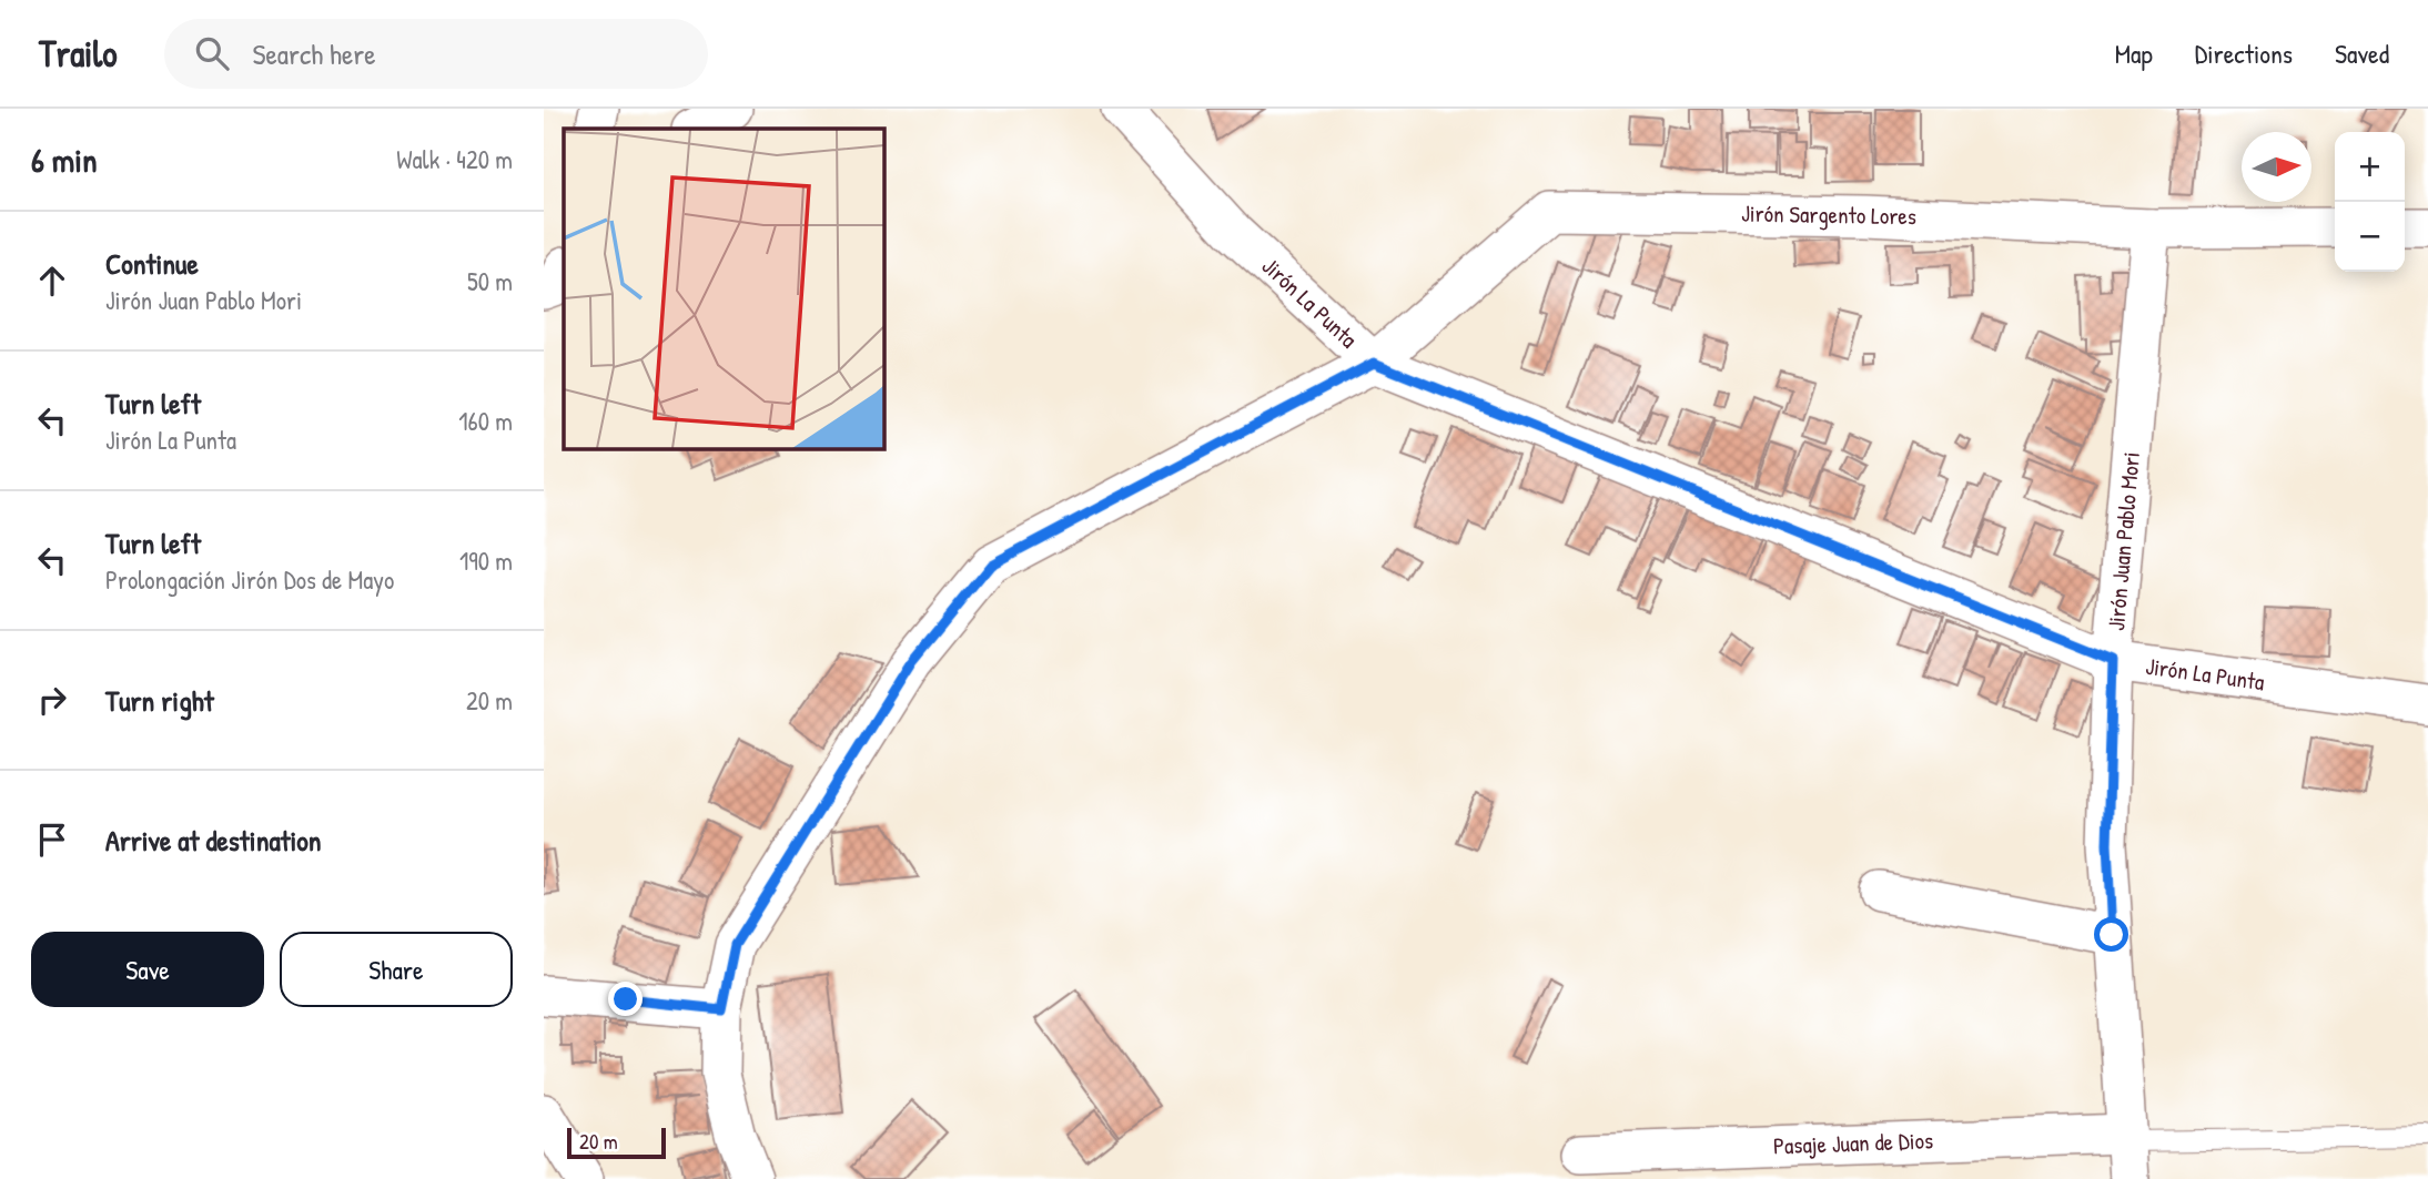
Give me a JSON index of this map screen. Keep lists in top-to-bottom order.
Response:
{
  "streets": {
    "street": [
      "Jirón Sargento Lores",
      "Jirón La Punta",
      "Jirón Juan Pablo Mori",
      "Pasaje Juan de Dios"
    ]
  },
  "crossings": [
    ["Jirón Sargento Lores", "Jirón La Punta"],
    ["Jirón Sargento Lores", "Jirón Juan Pablo Mori"],
    ["Jirón La Punta", "Jirón Juan Pablo Mori"],
    ["Jirón Juan Pablo Mori", "Pasaje Juan de Dios"]
  ],
  "scale_bar": "20 m",
  "north": "right",
  "page": {
    "header": "Trailo",
    "search": "Search here",
    "nav": ["Map", "Directions", "Saved"],
    "heading": ["6 min", "Walk · 420 m"],
    "map_buttons": ["+", "−"],
    "list": [
      ["Continue", "Jirón Juan Pablo Mori", "50 m"],
      ["Turn left", "Jirón La Punta", "160 m"],
      ["Turn left", "Prolongación Jirón Dos de Mayo", "190 m"],
      ["Turn right", "20 m"],
      "Arrive at destination"
    ],
    "buttons": ["Save", "Share"],
    "scale": "20 m"
  }
}
